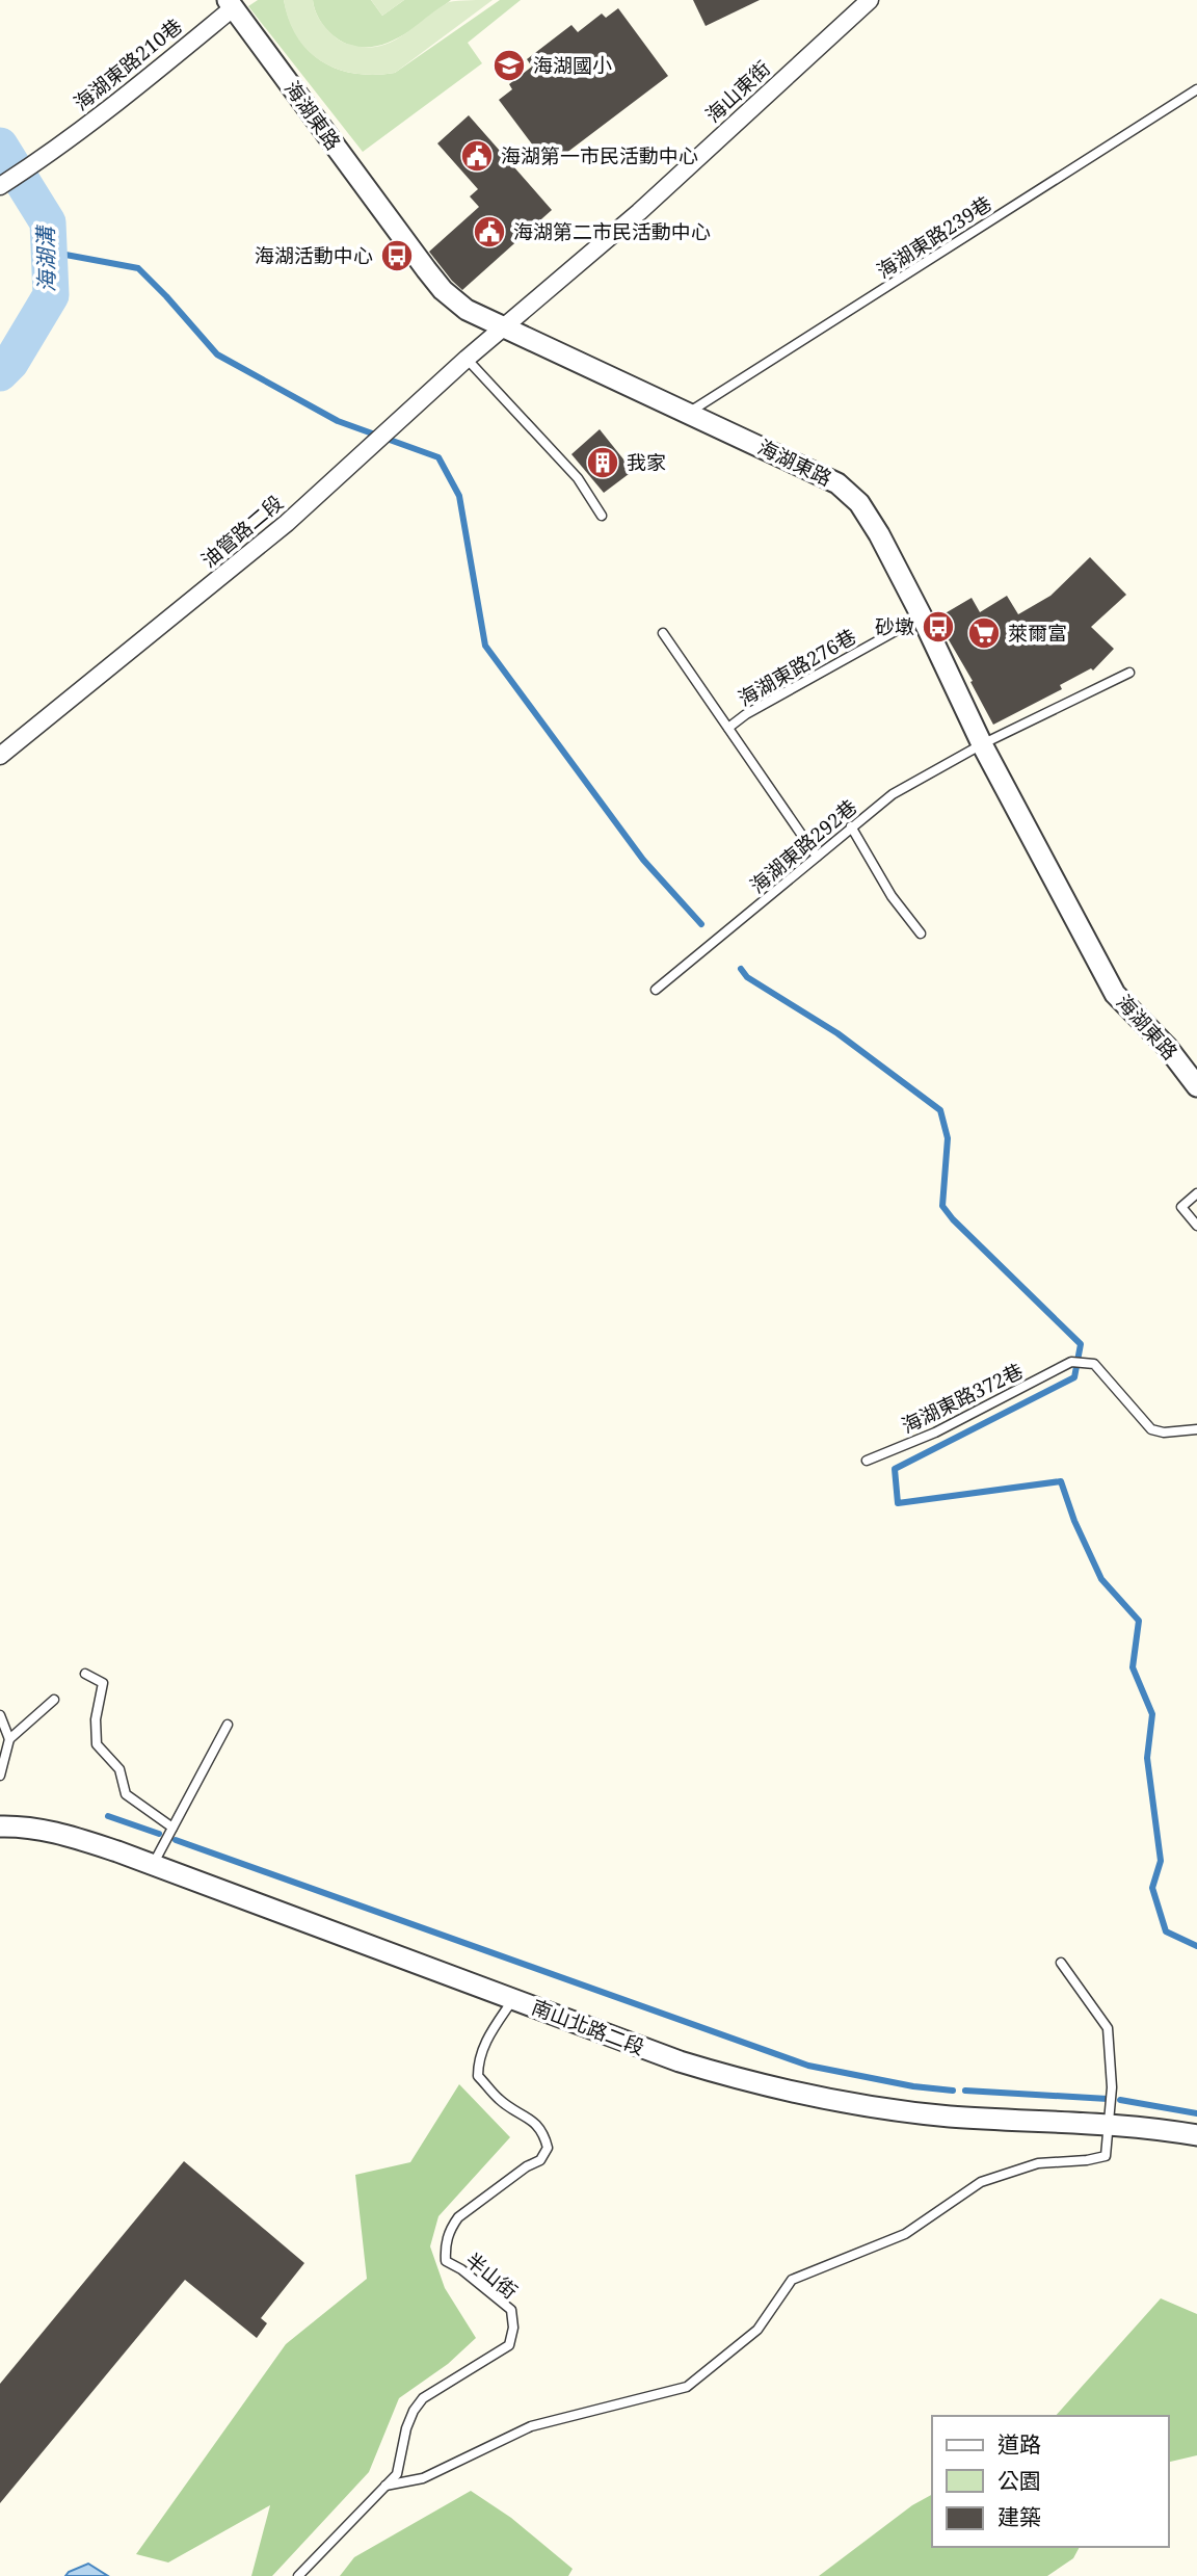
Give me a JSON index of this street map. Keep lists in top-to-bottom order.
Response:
{
  "streets": {
    "street": [
      "海湖東路210巷",
      "海山東街",
      "海湖東路",
      "油管路二段",
      "南山北路二段"
    ],
    "lane": [
      "海湖東路239巷",
      "海湖東路276巷",
      "海湖東路292巷",
      "海湖東路372巷",
      "半山街"
    ]
  },
  "crossings": [
    ["海湖東路210巷", "海湖東路"],
    ["海山東街", "海湖東路"],
    ["海山東街", "油管路二段"],
    ["海湖東路", "海湖東路239巷"],
    ["海湖東路", "油管路二段"],
    ["海湖東路", "海湖東路276巷"],
    ["海湖東路", "海湖東路292巷"],
    ["海湖東路276巷", "海湖東路292巷"],
    ["南山北路二段", "半山街"]
  ],
  "water": ["海湖溝"],
  "places": {
    "school or university": ["海湖國小"],
    "public building": ["海湖第一市民活動中心", "海湖第二市民活動中心"],
    "bus stop": ["海湖活動中心", "砂墩"],
    "building": ["我家"],
    "supermarket": ["萊爾富"]
  },
  "legend": ["道路", "公園", "建築"]
}
